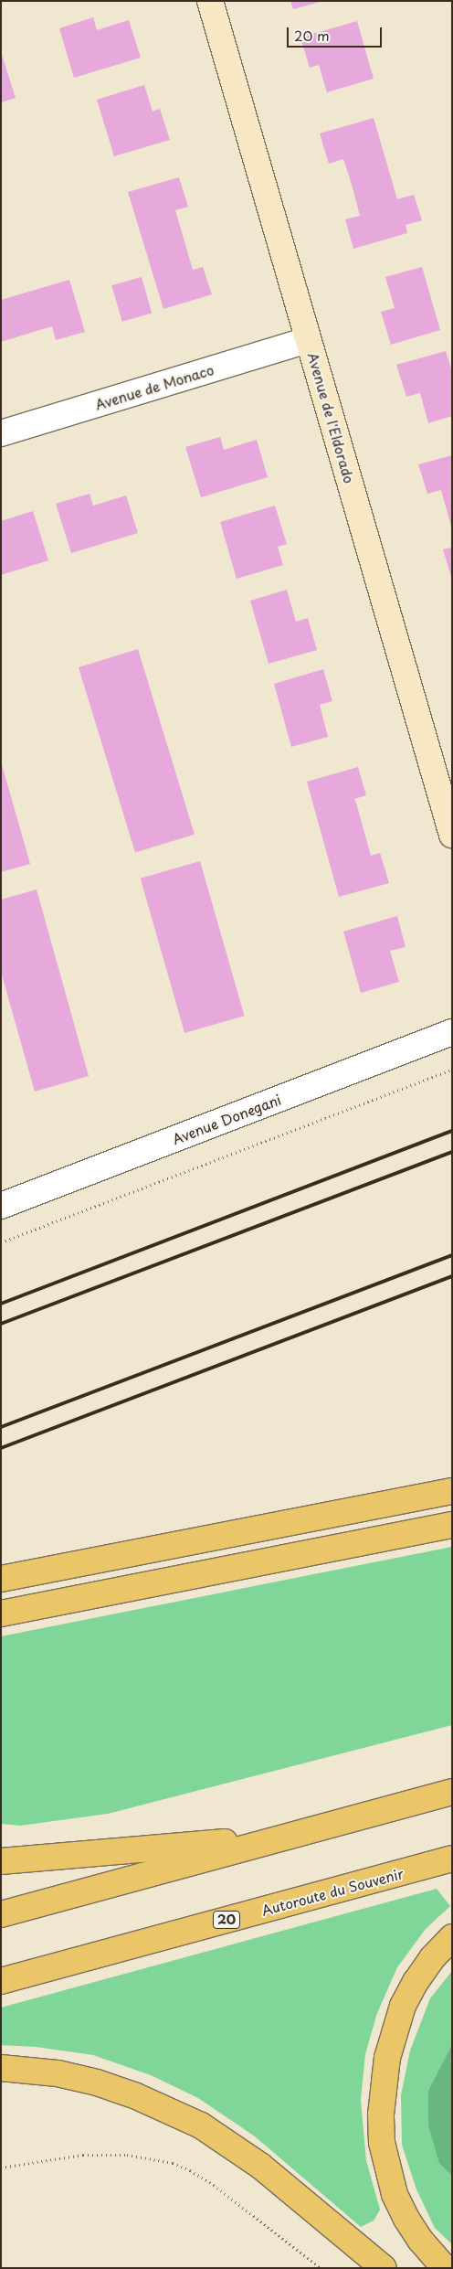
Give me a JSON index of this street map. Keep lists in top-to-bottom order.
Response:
{
  "streets": {
    "highway": ["Autoroute du Souvenir", "20"],
    "street": ["Avenue de Monaco", "Avenue de l'Eldorado", "Avenue Donegani"]
  },
  "crossings": [
    ["Avenue de Monaco", "Avenue de l'Eldorado"]
  ],
  "scale_bar": "20 m"
}
